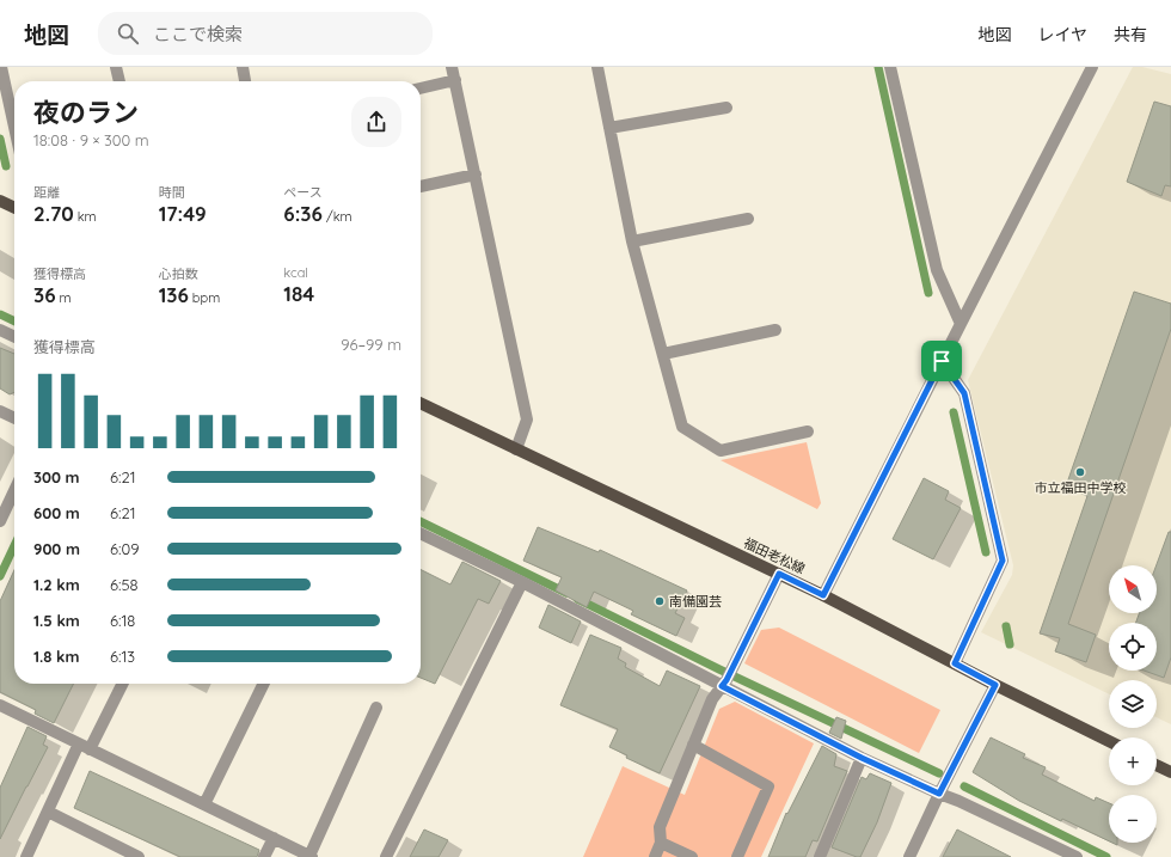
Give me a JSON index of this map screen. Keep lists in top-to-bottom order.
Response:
{
  "streets": {
    "main road": ["福田老松線"]
  },
  "places": ["市立福田中学校", "南備園芸"],
  "north": "top left",
  "page": {
    "header": "地図",
    "search": "ここで検索",
    "nav": ["地図", "レイヤ", "共有"],
    "heading": ["夜のラン", "18:08 · 9 × 300 m"],
    "stats": [
      ["距離", "2.70 km"],
      ["時間", "17:49"],
      ["ペース", "6:36 /km"],
      ["獲得標高", "36 m"],
      ["心拍数", "136 bpm"],
      ["kcal", "184"]
    ],
    "chart": ["獲得標高", "96–99 m"],
    "list": [
      {
        "name": "300 m",
        "note": "6:21"
      },
      {
        "name": "600 m",
        "note": "6:21"
      },
      {
        "name": "900 m",
        "note": "6:09"
      },
      {
        "name": "1.2 km",
        "note": "6:58"
      },
      {
        "name": "1.5 km",
        "note": "6:18"
      },
      {
        "name": "1.8 km",
        "note": "6:13"
      }
    ],
    "map_buttons": ["+", "−"]
  }
}
